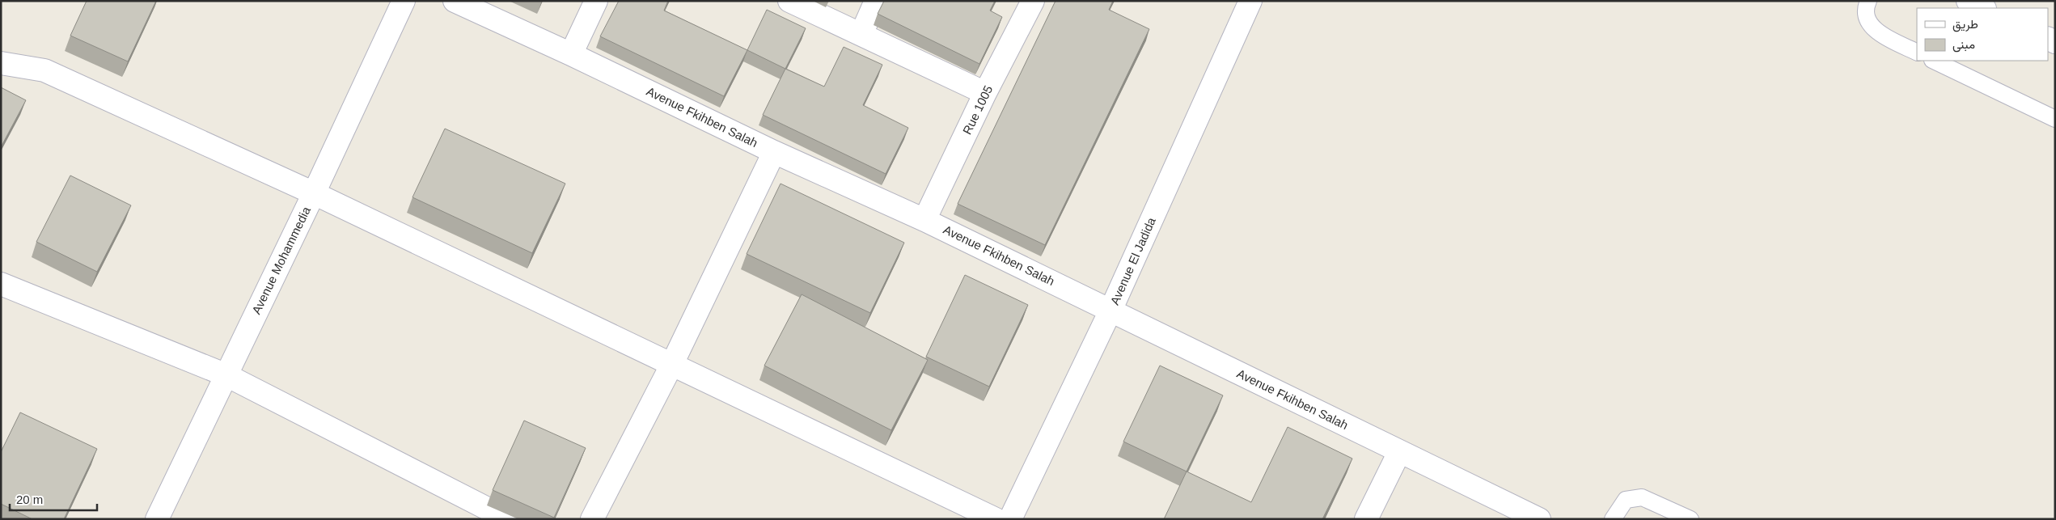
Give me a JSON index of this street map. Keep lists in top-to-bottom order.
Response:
{
  "streets": {
    "street": [
      "Rue 1005",
      "Avenue Fkihben Salah",
      "Avenue Mohammedia",
      "Avenue El Jadida"
    ]
  },
  "crossings": [
    ["Rue 1005", "Avenue Fkihben Salah"],
    ["Avenue Fkihben Salah", "Avenue El Jadida"]
  ],
  "legend": ["طريق", "مبنى"],
  "scale_bar": "20 m"
}
